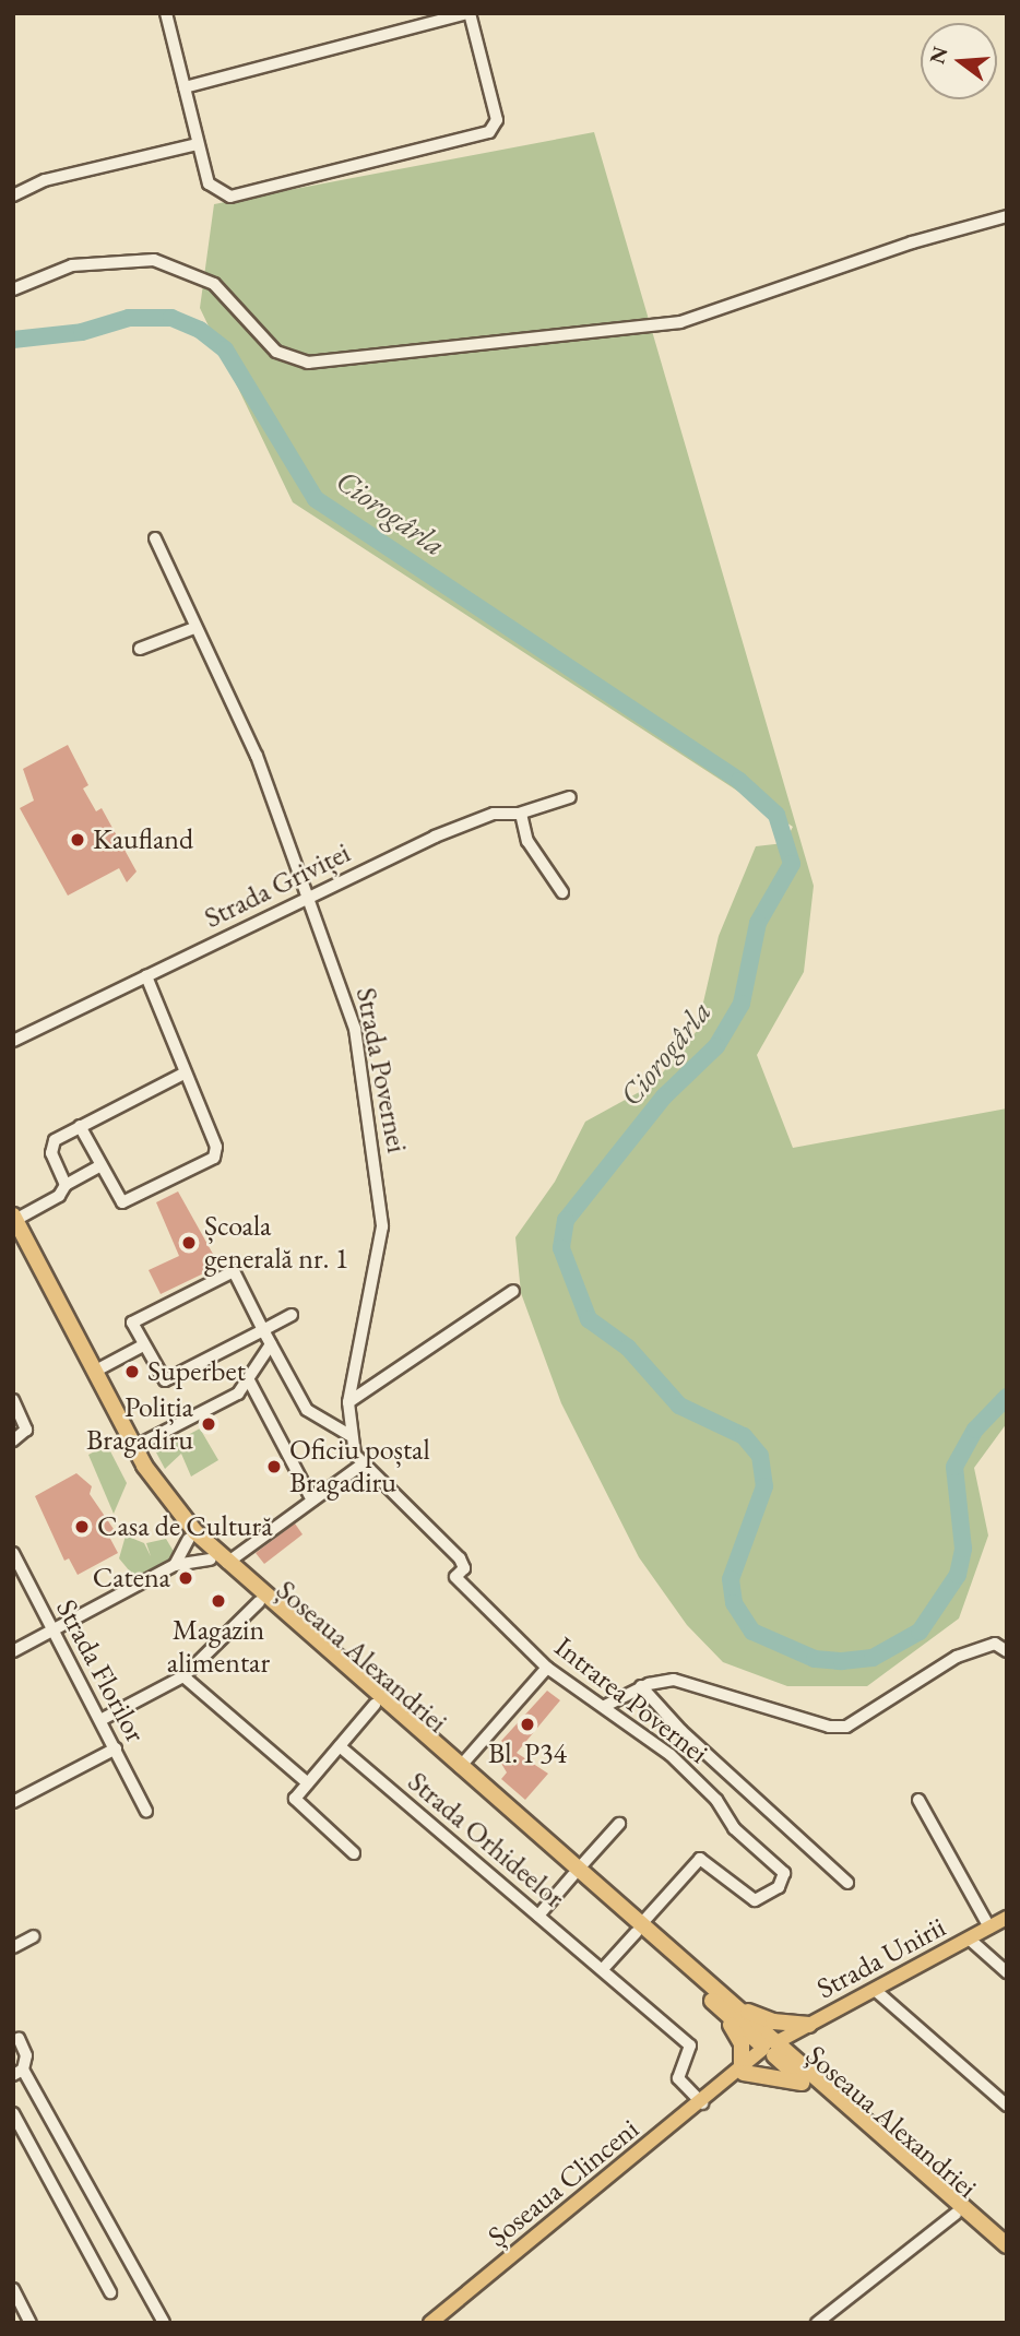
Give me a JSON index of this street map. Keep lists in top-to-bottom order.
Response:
{
  "streets": {
    "highway": ["Șoseaua Alexandriei"],
    "main road": ["Strada Unirii", "Șoseaua Clinceni"],
    "street": [
      "Strada Griviței",
      "Strada Povernei",
      "Strada Florilor",
      "Intrarea Povernei",
      "Strada Orhideelor"
    ]
  },
  "crossings": [
    ["Strada Griviței", "Strada Povernei"],
    ["Strada Povernei", "Intrarea Povernei"],
    ["Șoseaua Alexandriei", "Intrarea Povernei"],
    ["Șoseaua Alexandriei", "Strada Unirii"],
    ["Șoseaua Alexandriei", "Șoseaua Clinceni"],
    ["Strada Orhideelor", "Șoseaua Clinceni"],
    ["Strada Unirii", "Șoseaua Clinceni"]
  ],
  "water": ["Ciorogârla"],
  "places": [
    "Kaufland",
    "Școala generală nr. 1",
    "Superbet",
    "Poliția Bragadiru",
    "Oficiu poștal Bragadiru",
    "Casa de Cultură",
    "Catena",
    "Magazin alimentar",
    "Bl. P34"
  ],
  "north": "left"
}
